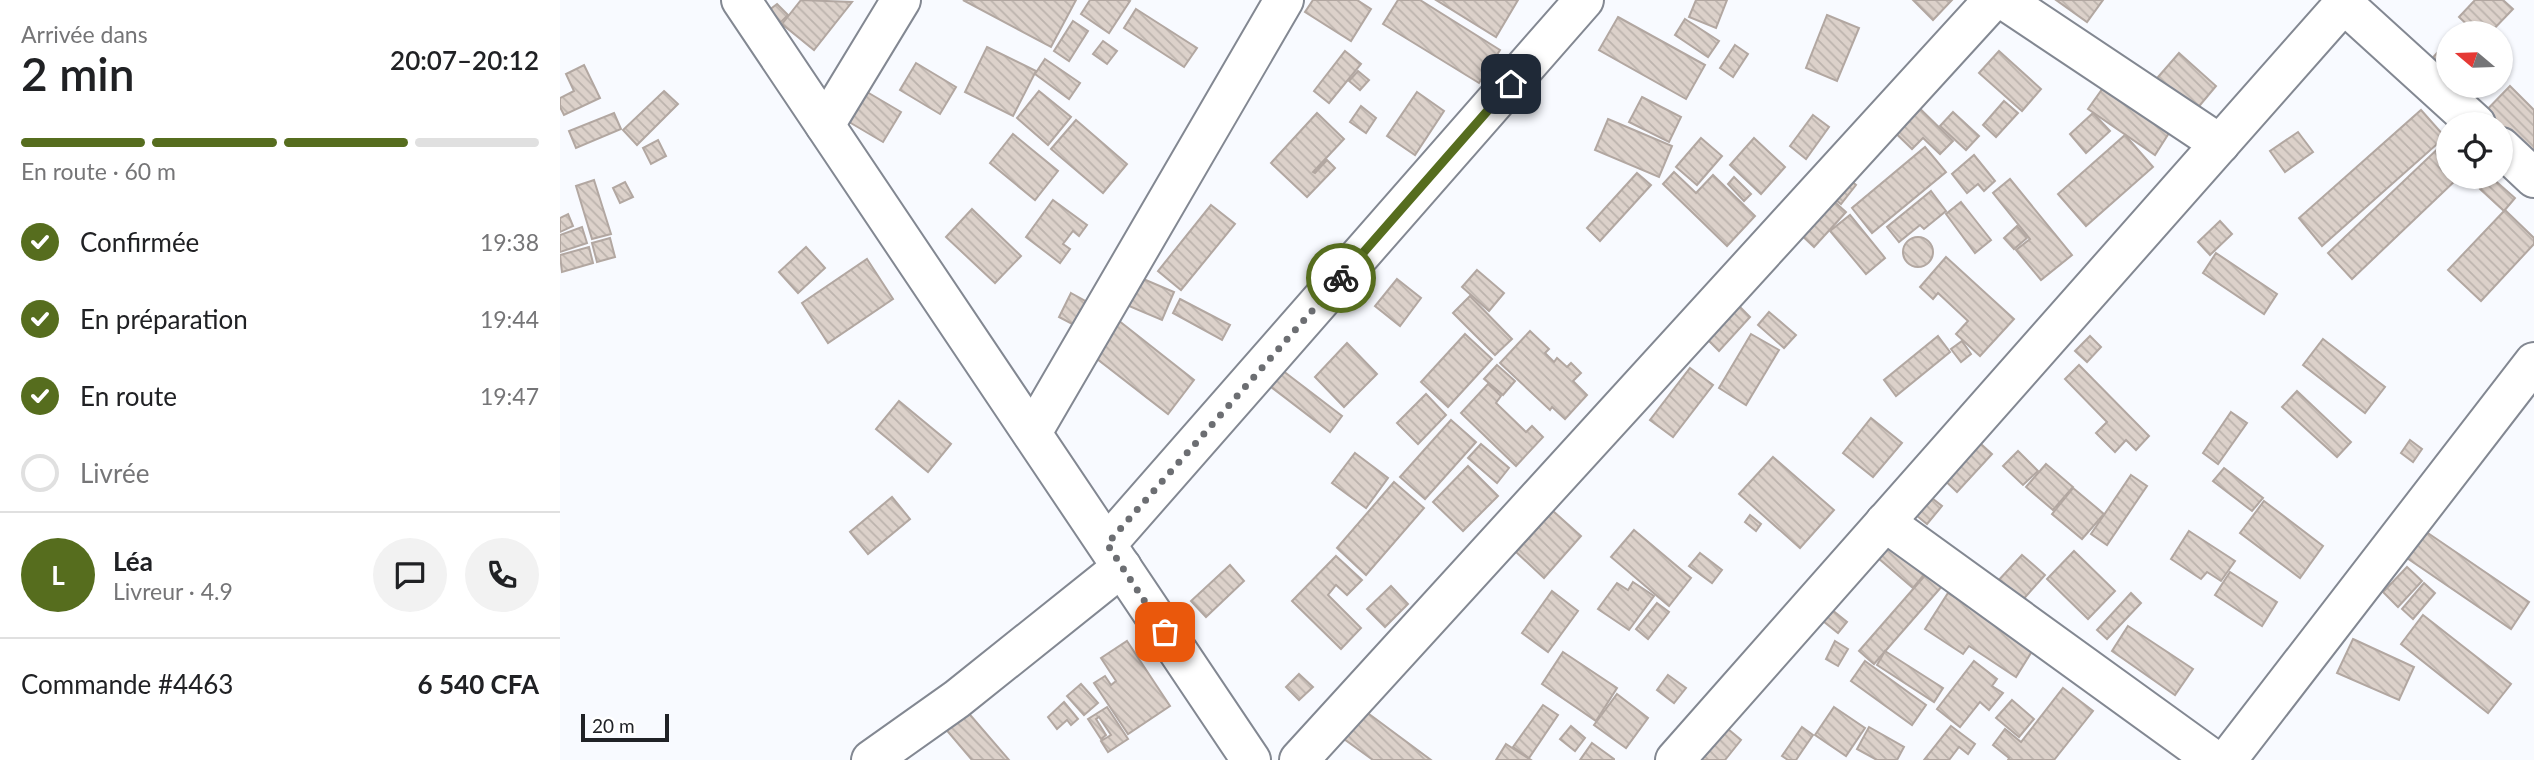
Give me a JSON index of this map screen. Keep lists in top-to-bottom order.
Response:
{
  "scale_bar": "20 m",
  "north": "left",
  "page": {
    "heading": ["2 min", "Arrivée dans", "20:07–20:12"],
    "panel": [
      "Léa",
      "Livreur · 4.9",
      "Commande #4463",
      "6 540 CFA"
    ],
    "bar": "En route · 60 m",
    "list": [
      ["Confirmée", "19:38"],
      ["En préparation", "19:44"],
      ["En route", "19:47"],
      "Livrée"
    ],
    "round": "L",
    "scale": "20 m"
  }
}
